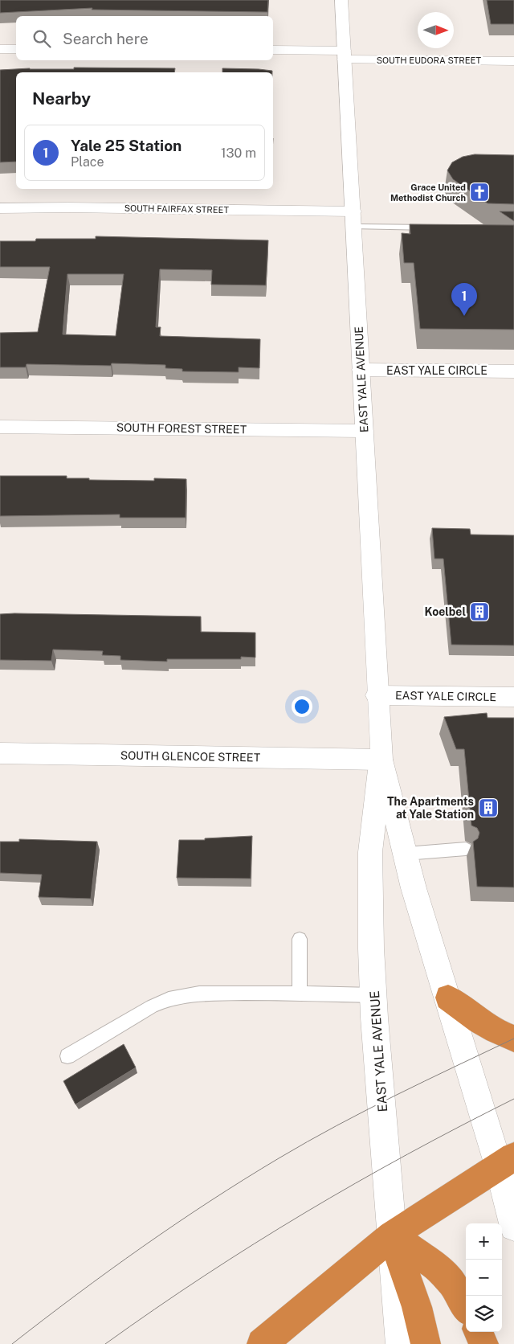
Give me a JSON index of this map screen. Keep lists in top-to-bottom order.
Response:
{
  "streets": {
    "main road": [
      "SOUTH EUDORA STREET",
      "SOUTH FAIRFAX STREET",
      "EAST YALE CIRCLE",
      "EAST YALE AVENUE",
      "SOUTH FOREST STREET",
      "SOUTH GLENCOE STREET"
    ]
  },
  "crossings": [
    ["SOUTH EUDORA STREET", "EAST YALE AVENUE"],
    ["SOUTH FAIRFAX STREET", "EAST YALE AVENUE"],
    ["EAST YALE CIRCLE", "EAST YALE AVENUE"],
    ["EAST YALE AVENUE", "SOUTH FOREST STREET"],
    ["EAST YALE AVENUE", "SOUTH GLENCOE STREET"]
  ],
  "places": {
    "church": ["Grace United Methodist Church"],
    "building": ["Koelbel", "The Apartments at Yale Station"]
  },
  "north": "right",
  "page": {
    "search": "Search here",
    "heading": "Nearby",
    "list": [
      {
        "mark": "1",
        "name": "Yale 25 Station",
        "note": "Place",
        "value": "130 m"
      }
    ],
    "pins": "1",
    "map_buttons": ["+", "−"]
  }
}
